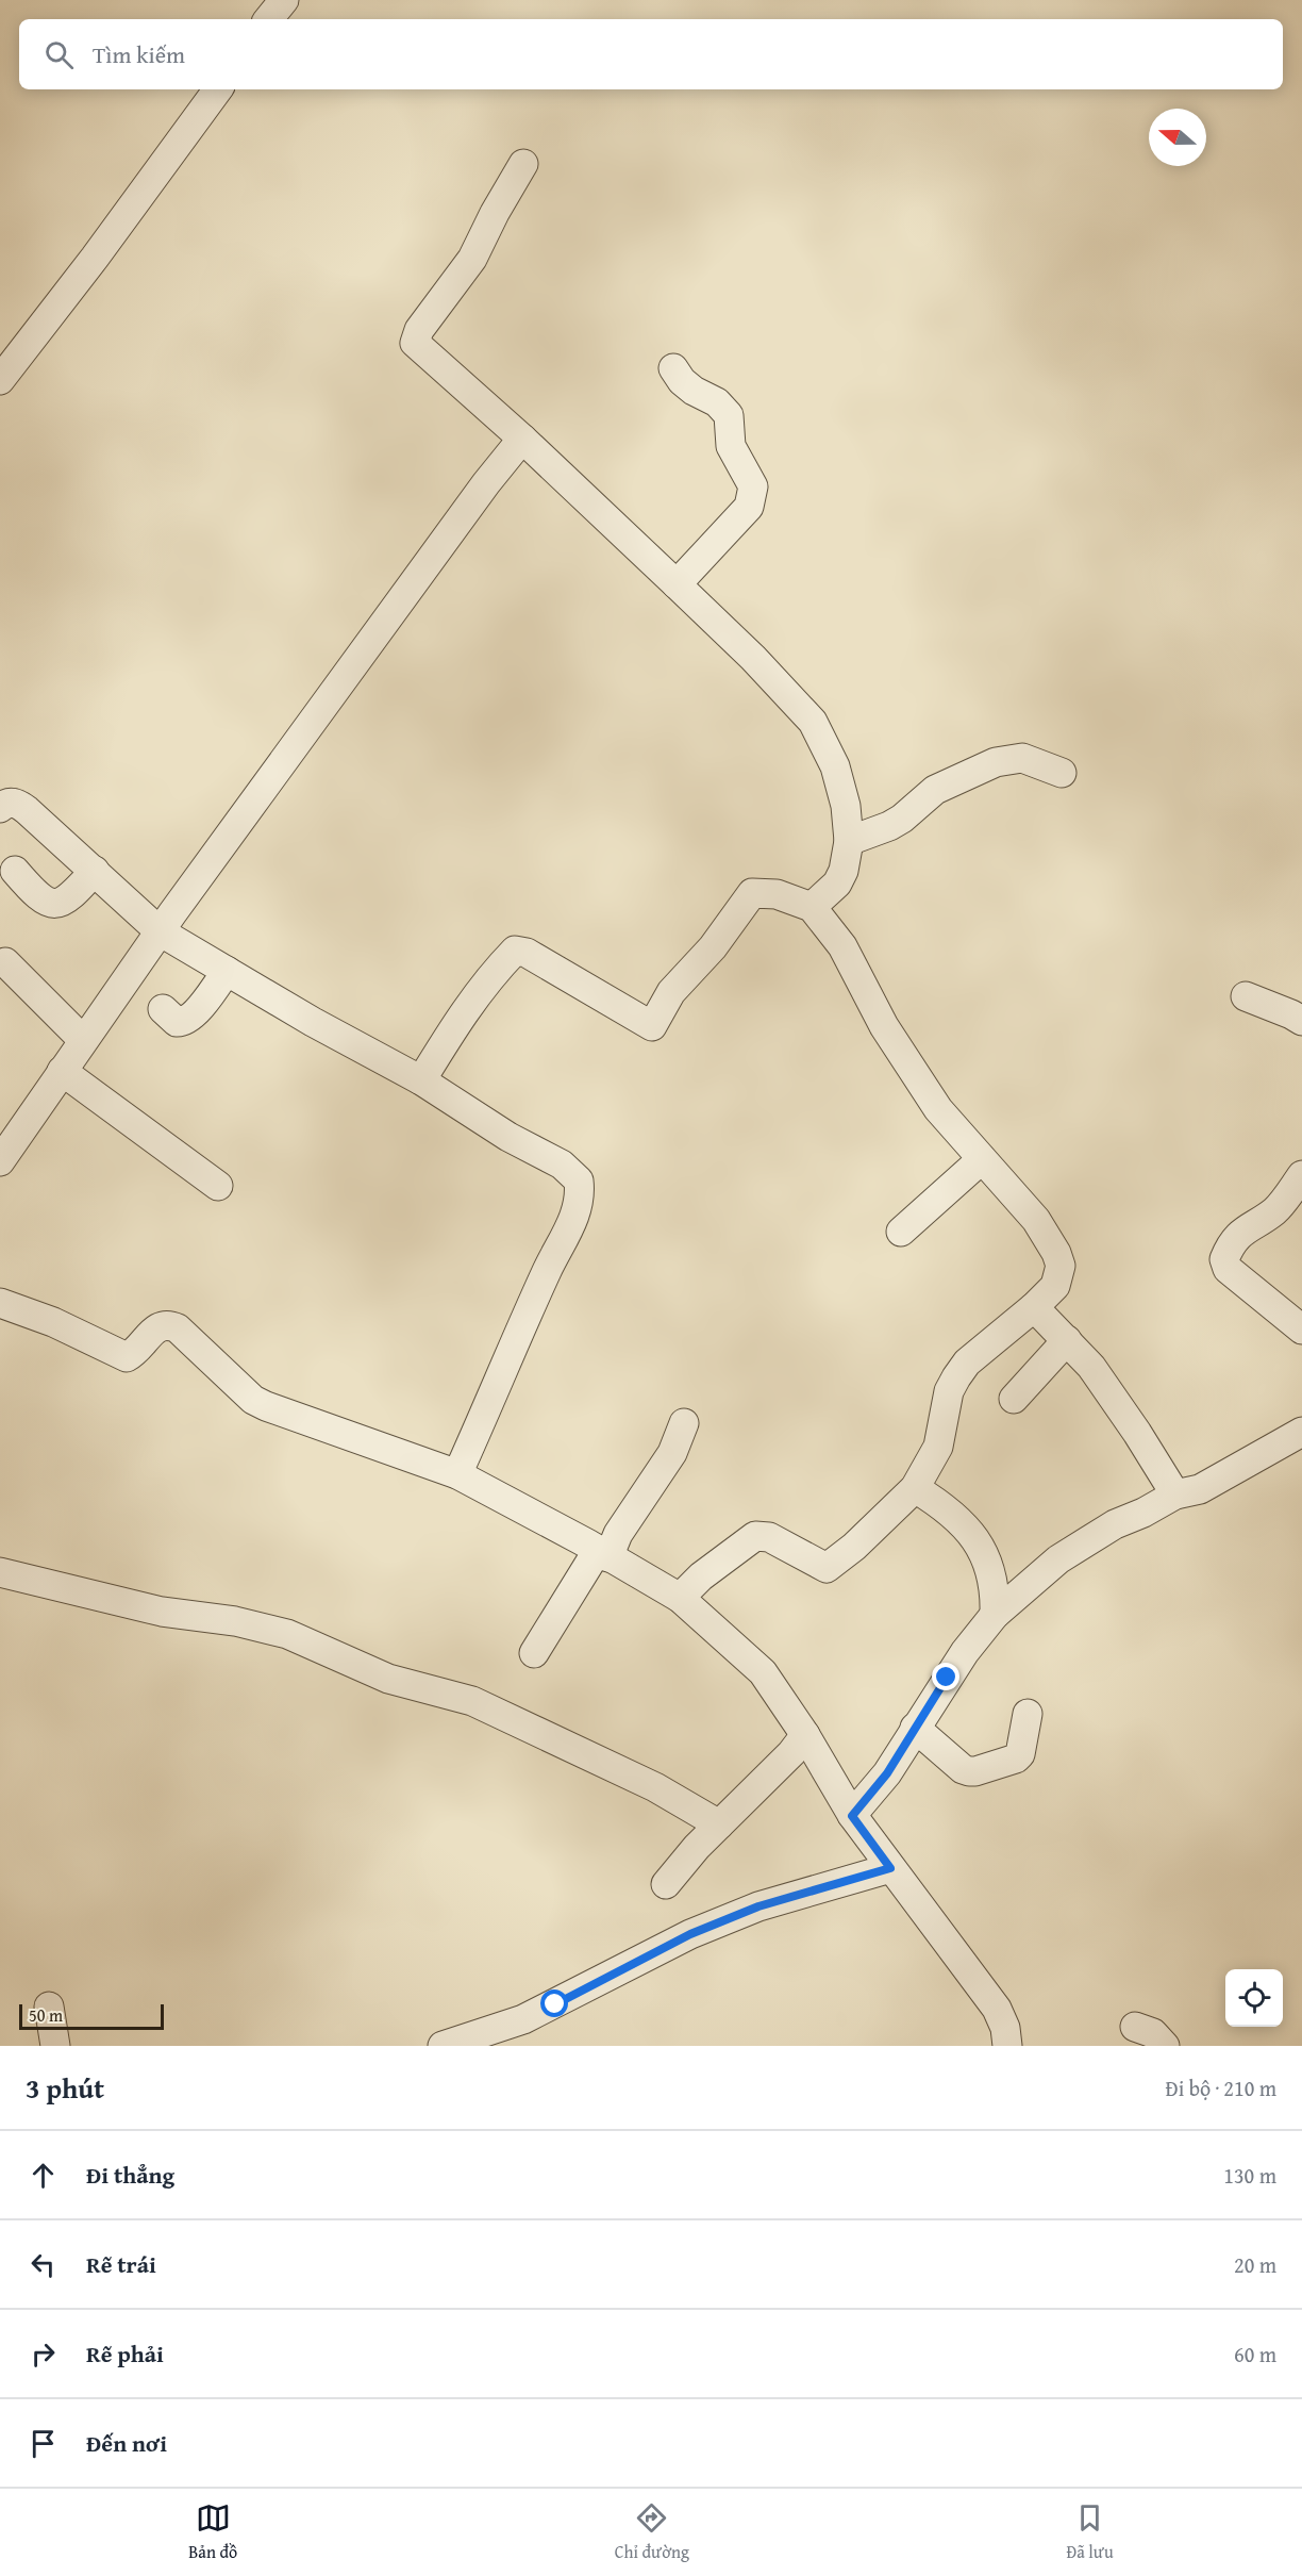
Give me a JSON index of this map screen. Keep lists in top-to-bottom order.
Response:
{
  "scale_bar": "50 m",
  "north": "left",
  "page": {
    "search": "Tìm kiếm",
    "scale": "50 m",
    "heading": ["3 phút", "Đi bộ · 210 m"],
    "list": [
      ["Đi thẳng", "130 m"],
      ["Rẽ trái", "20 m"],
      ["Rẽ phải", "60 m"],
      "Đến nơi"
    ],
    "nav": ["Bản đồ", "Chỉ đường", "Đã lưu"]
  }
}
